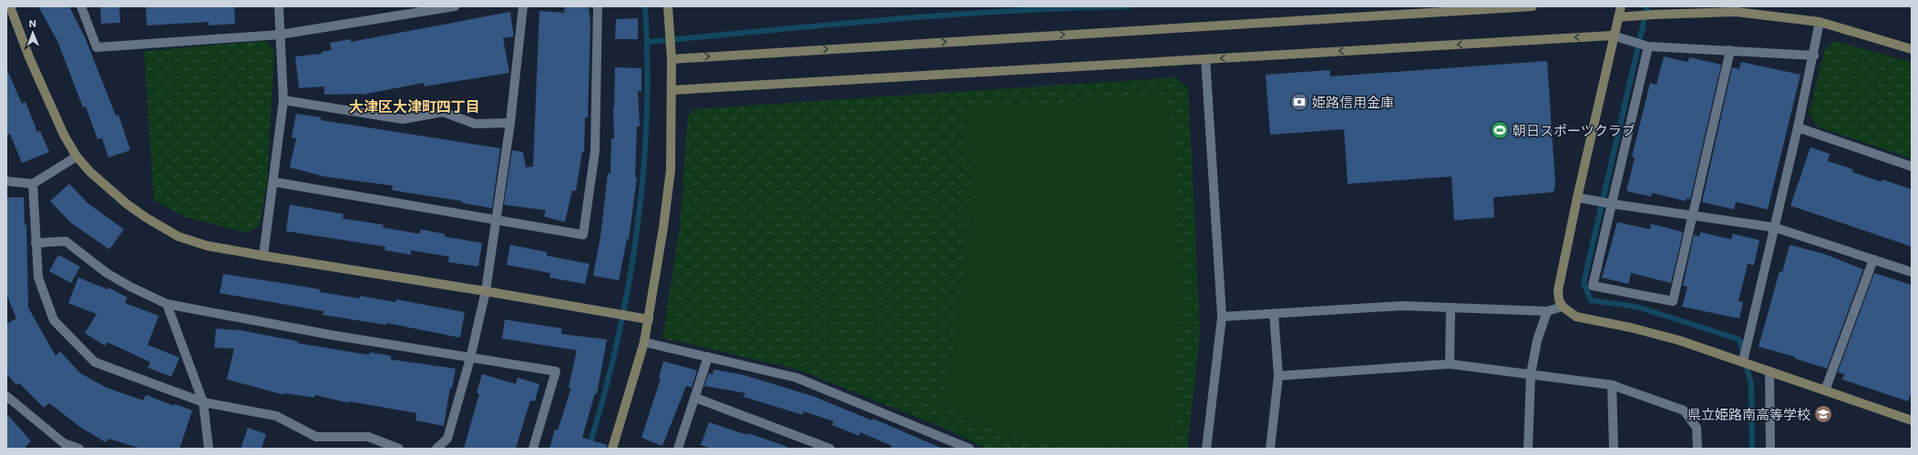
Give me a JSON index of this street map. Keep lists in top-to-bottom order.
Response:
{
  "districts": ["大津区大津町四丁目"],
  "places": {
    "bank": ["姫路信用金庫"],
    "sports": ["朝日スポーツクラブ"],
    "school or university": ["県立姫路南高等学校"]
  },
  "north": "top"
}
